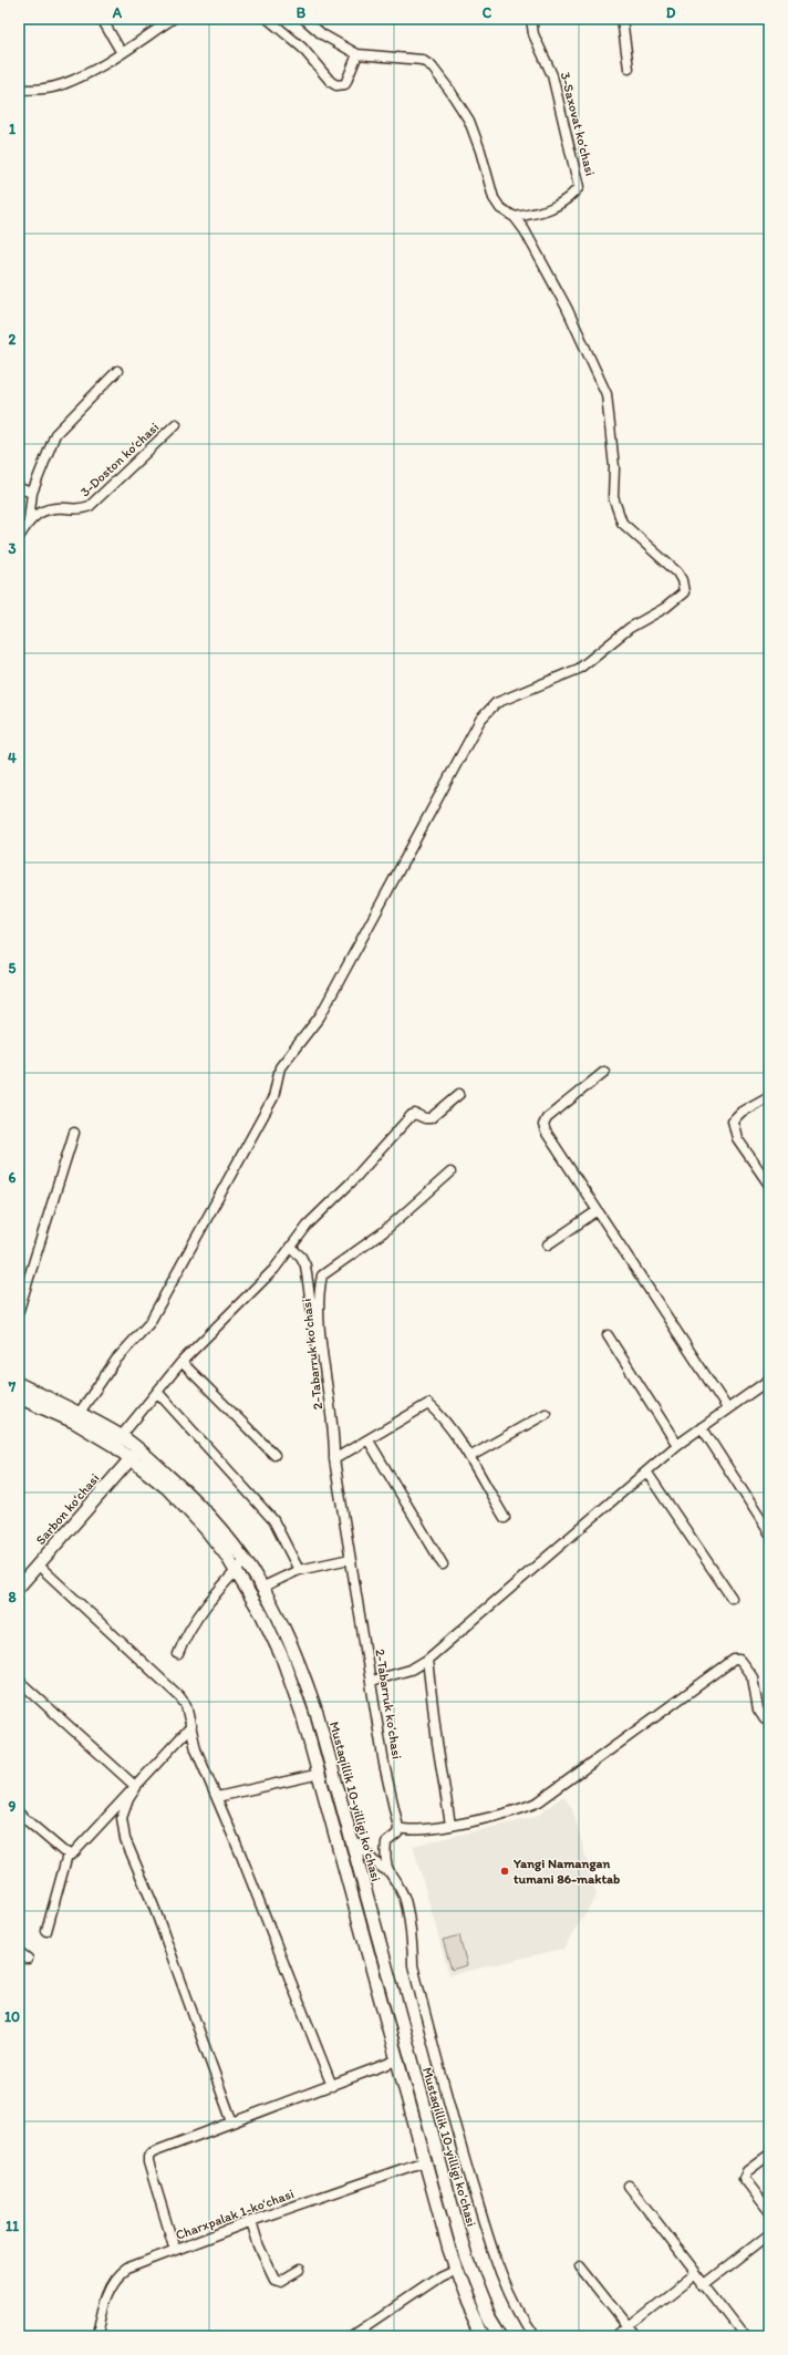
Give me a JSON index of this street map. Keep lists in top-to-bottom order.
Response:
{
  "streets": {
    "main road": ["Sarbon koʻchasi", "Mustaqillik 10-yilligi ko'chasi"],
    "street": [
      "3-Saxovat koʻchasi",
      "3-Doston koʻchasi",
      "2-Tabarruk koʻchasi",
      "Charxpalak 1-koʻchasi"
    ]
  },
  "crossings": [
    ["Sarbon koʻchasi", "Mustaqillik 10-yilligi ko'chasi"],
    ["Mustaqillik 10-yilligi ko'chasi", "Charxpalak 1-koʻchasi"]
  ],
  "places": ["Yangi Namangan tumani 86-maktab"],
  "grid": {
    "columns": [
      "A",
      "B",
      "C",
      "D"
    ],
    "rows": [
      "1",
      "2",
      "3",
      "4",
      "5",
      "6",
      "7",
      "8",
      "9",
      "10",
      "11"
    ]
  }
}
